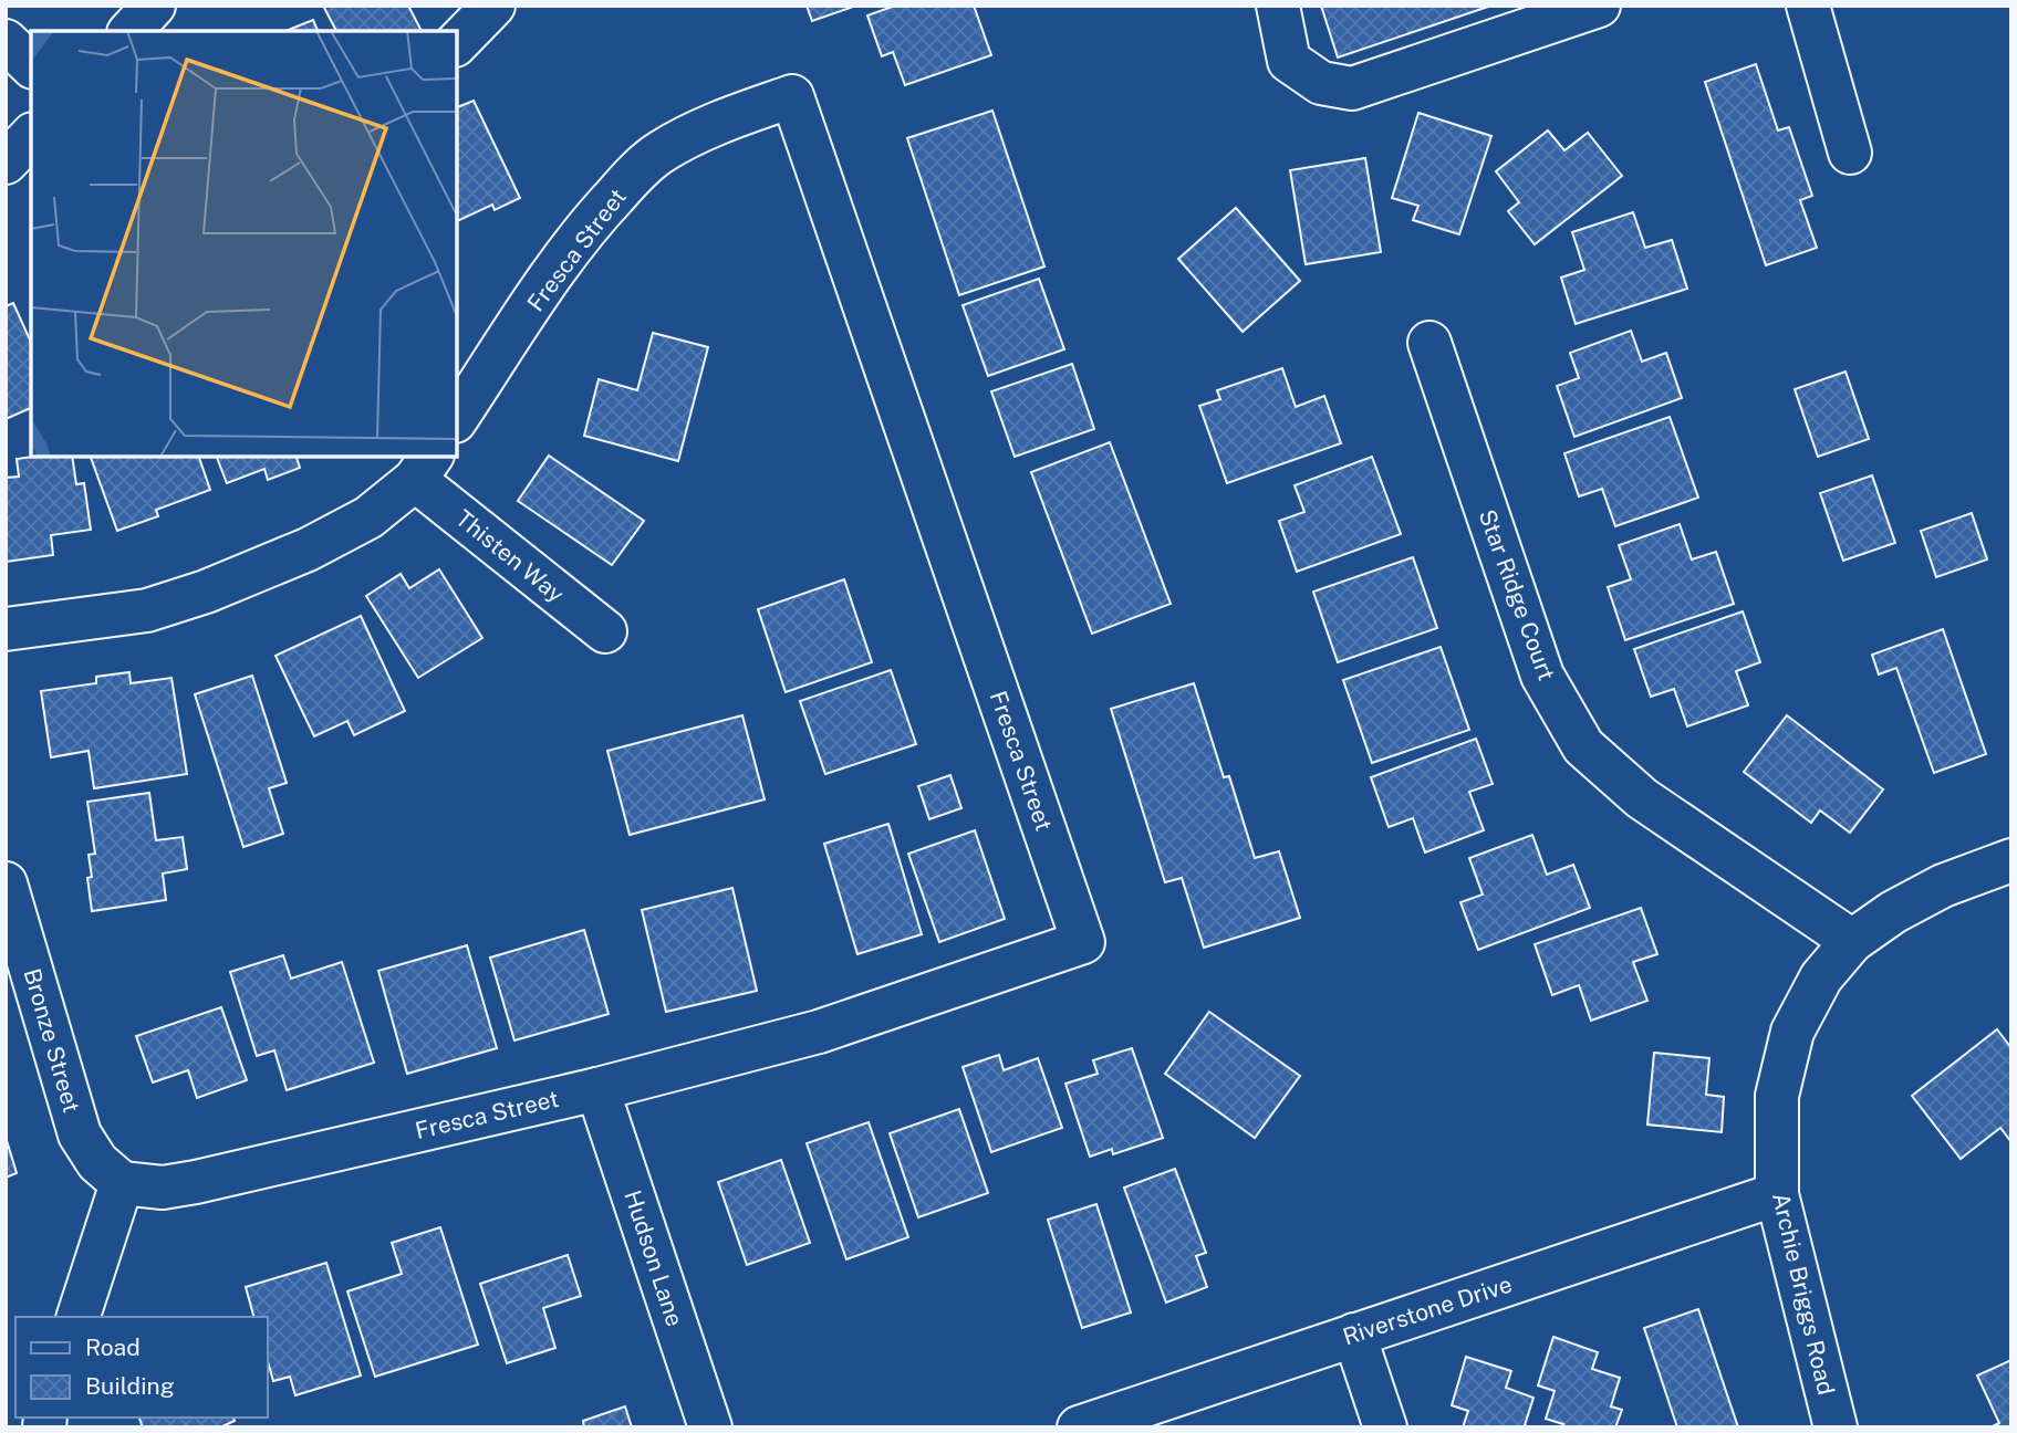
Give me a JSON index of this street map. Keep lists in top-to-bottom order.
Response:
{
  "streets": {
    "street": [
      "Fresca Street",
      "Thisten Way",
      "Star Ridge Court",
      "Bronze Street",
      "Hudson Lane",
      "Archie Briggs Road",
      "Riverstone Drive"
    ]
  },
  "crossings": [
    ["Fresca Street", "Bronze Street"],
    ["Fresca Street", "Hudson Lane"],
    ["Star Ridge Court", "Archie Briggs Road"],
    ["Archie Briggs Road", "Riverstone Drive"]
  ],
  "legend": ["Road", "Building"]
}
